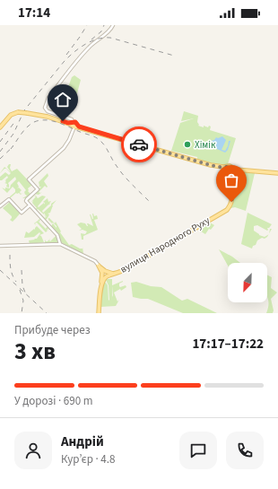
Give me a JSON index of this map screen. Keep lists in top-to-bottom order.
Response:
{
  "streets": {
    "main road": ["вулиця Народного Руху"]
  },
  "places": ["Хімік"],
  "north": "bottom left",
  "page": {
    "status": "17:14",
    "heading": ["3 хв", "Прибуде через", "17:17–17:22"],
    "panel": ["Андрій", "Кур’єр · 4.8"],
    "bar": "У дорозі · 690 m"
  }
}
